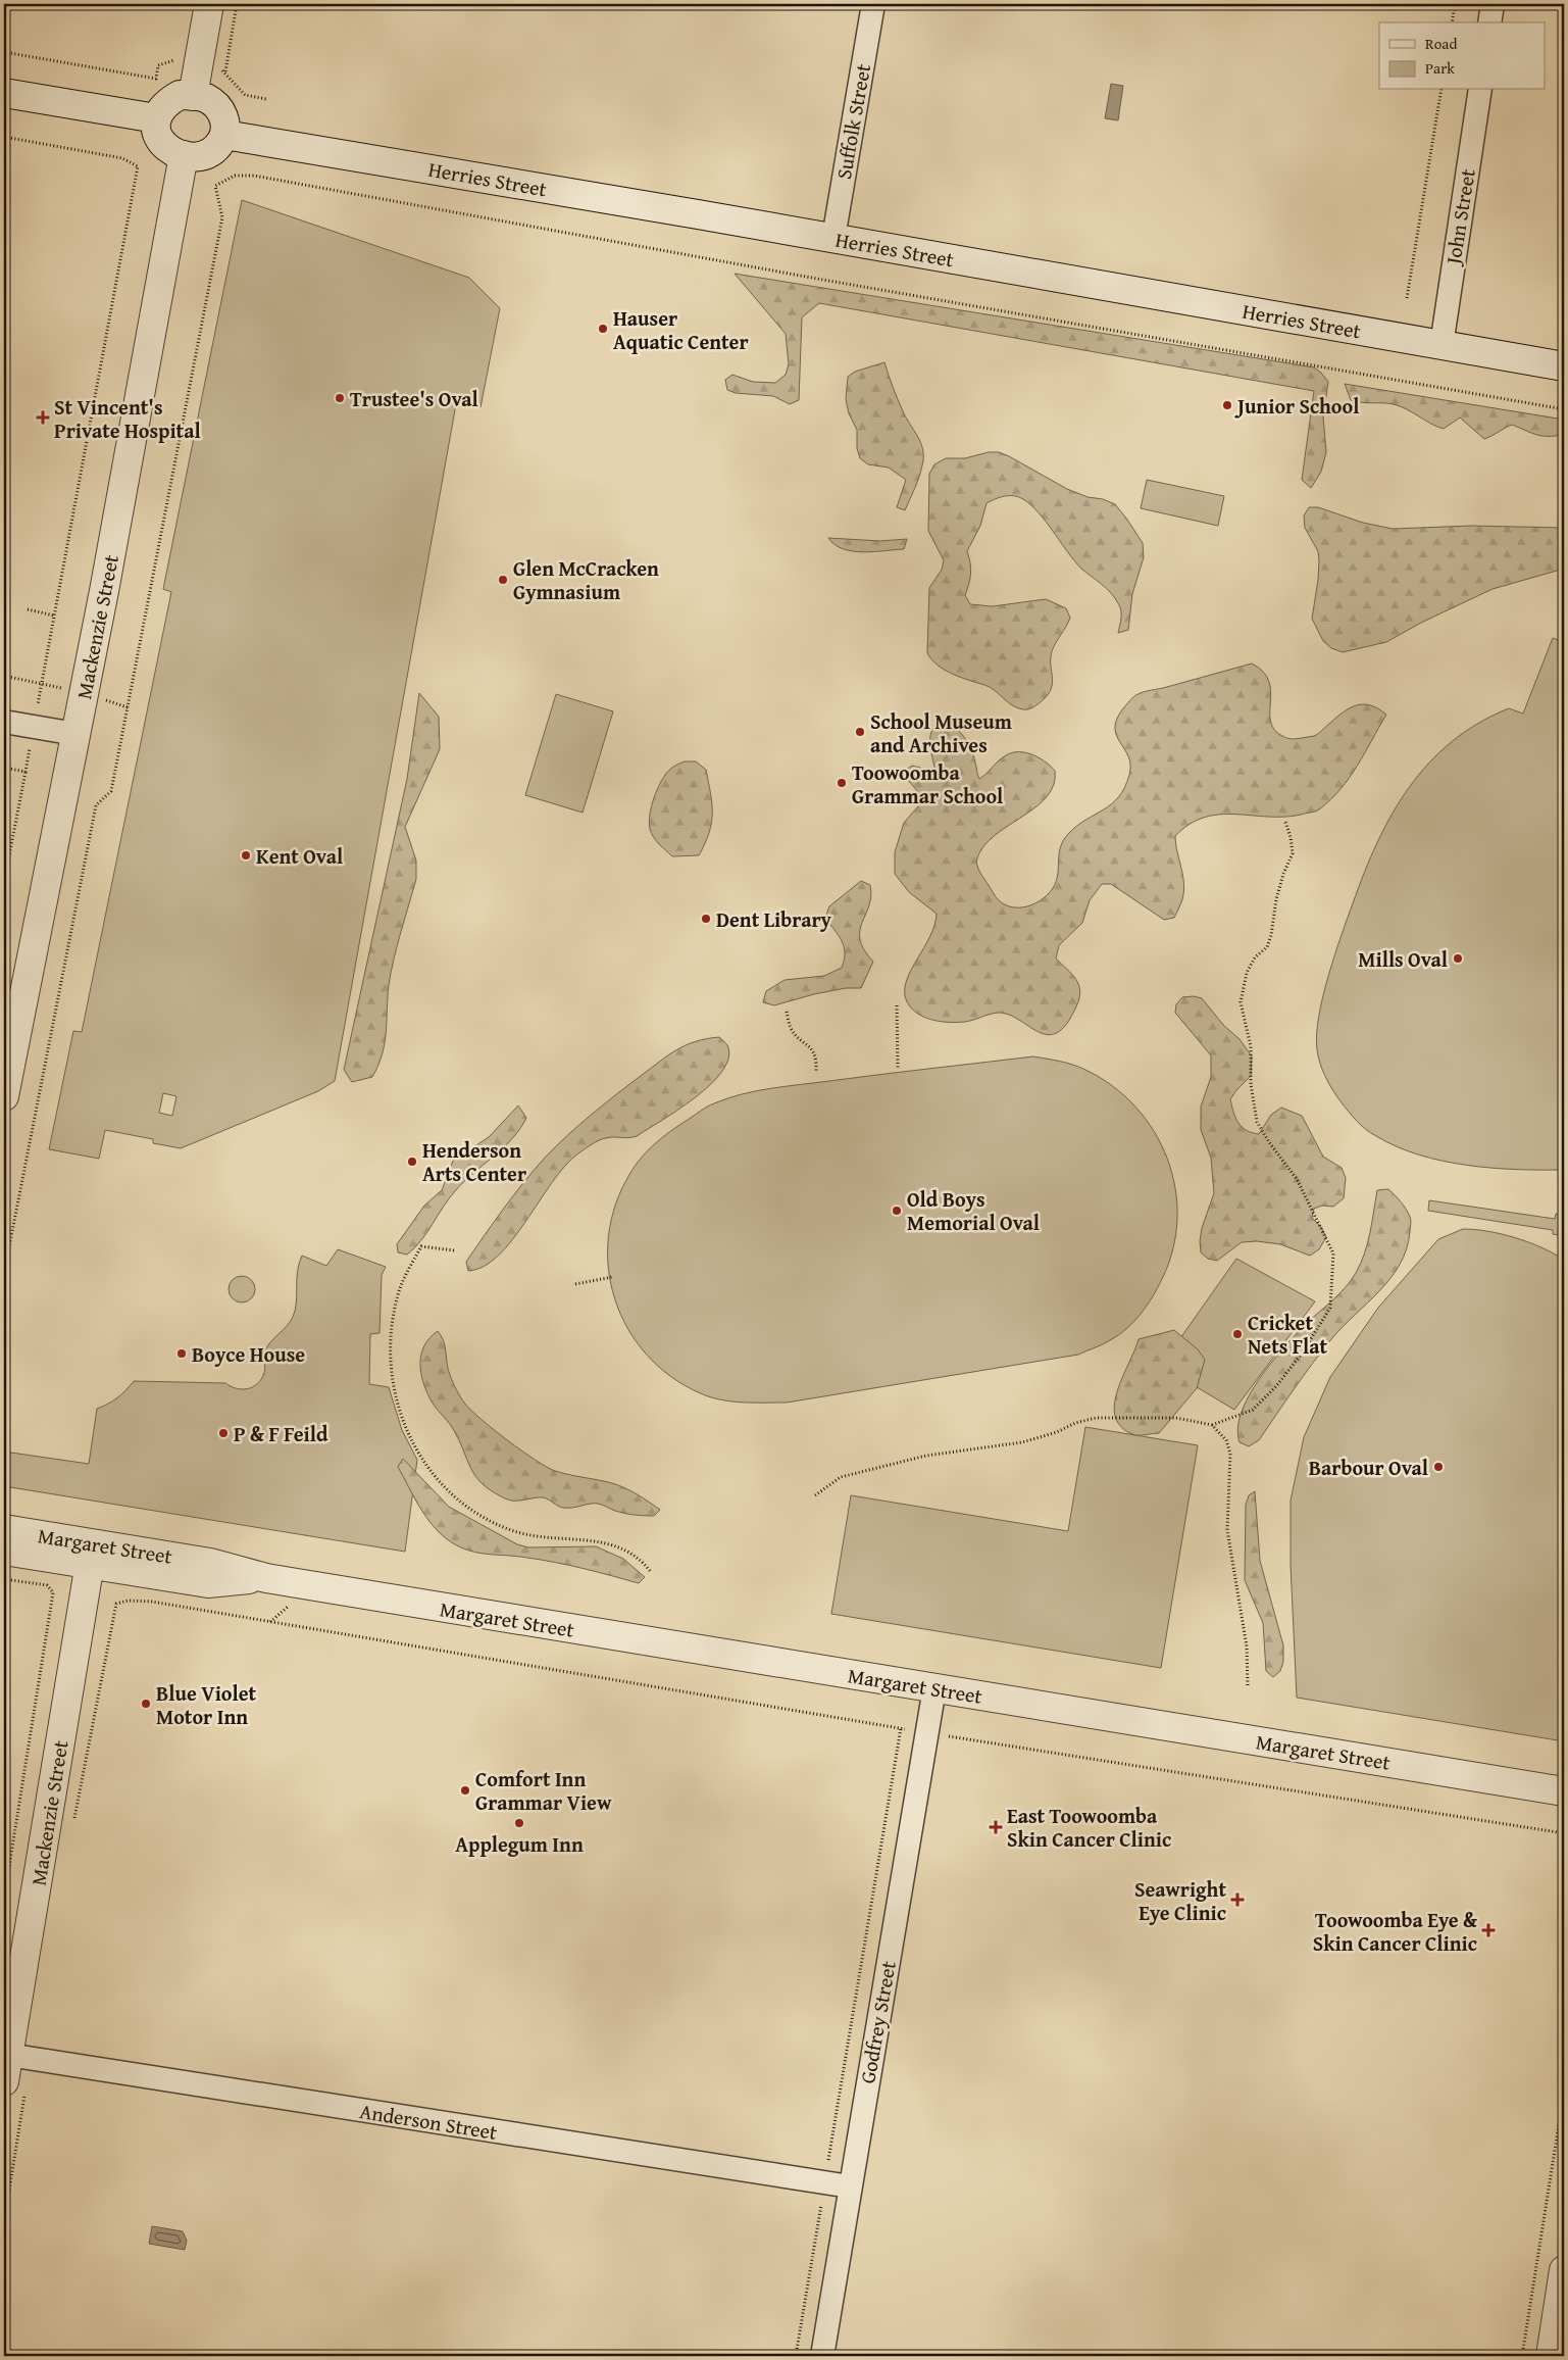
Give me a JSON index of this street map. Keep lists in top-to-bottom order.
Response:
{
  "streets": {
    "street": [
      "Suffolk Street",
      "Herries Street",
      "John Street",
      "Mackenzie Street",
      "Margaret Street",
      "Godfrey Street",
      "Anderson Street"
    ]
  },
  "crossings": [
    ["Suffolk Street", "Herries Street"],
    ["Herries Street", "John Street"],
    ["Herries Street", "Mackenzie Street"],
    ["Mackenzie Street", "Margaret Street"],
    ["Mackenzie Street", "Anderson Street"],
    ["Margaret Street", "Godfrey Street"],
    ["Godfrey Street", "Anderson Street"]
  ],
  "places": {
    "other": [
      "Hauser Aquatic Center",
      "Trustee's Oval",
      "Junior School",
      "Glen McCracken Gymnasium",
      "School Museum and Archives",
      "Toowoomba Grammar School",
      "Kent Oval",
      "Dent Library",
      "Mills Oval",
      "Henderson Arts Center",
      "Old Boys Memorial Oval",
      "Cricket Nets Flat",
      "Boyce House",
      "P & F Feild",
      "Barbour Oval",
      "Blue Violet Motor Inn",
      "Comfort Inn Grammar View",
      "Applegum Inn"
    ],
    "health": [
      "St Vincent's Private Hospital",
      "East Toowoomba Skin Cancer Clinic",
      "Seawright Eye Clinic",
      "Toowoomba Eye & Skin Cancer Clinic"
    ]
  },
  "legend": ["Road", "Park"]
}
